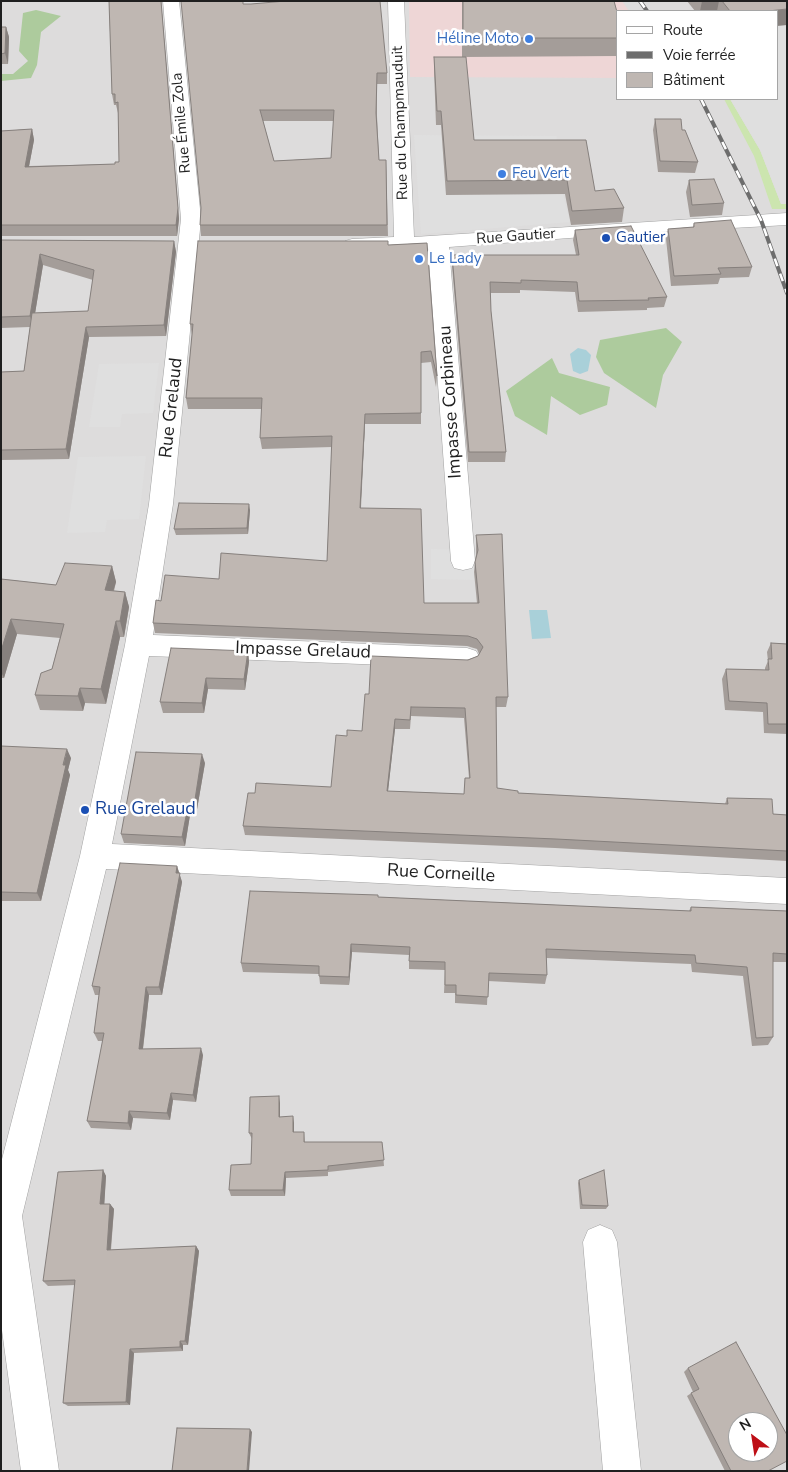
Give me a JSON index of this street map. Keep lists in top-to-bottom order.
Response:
{
  "streets": {
    "street": [
      "Rue Émile Zola",
      "Rue du Champmauduit",
      "Rue Gautier",
      "Impasse Corbineau",
      "Rue Grelaud",
      "Impasse Grelaud",
      "Rue Corneille"
    ]
  },
  "crossings": [
    ["Rue Émile Zola", "Rue Grelaud"],
    ["Rue du Champmauduit", "Rue Gautier"],
    ["Rue Gautier", "Impasse Corbineau"],
    ["Rue Grelaud", "Impasse Grelaud"],
    ["Rue Grelaud", "Rue Corneille"]
  ],
  "places": [
    "Héline Moto",
    "Feu Vert",
    "Gautier",
    "Le Lady",
    "Rue Grelaud"
  ],
  "legend": ["Route", "Voie ferrée", "Bâtiment"],
  "north": "top left"
}
